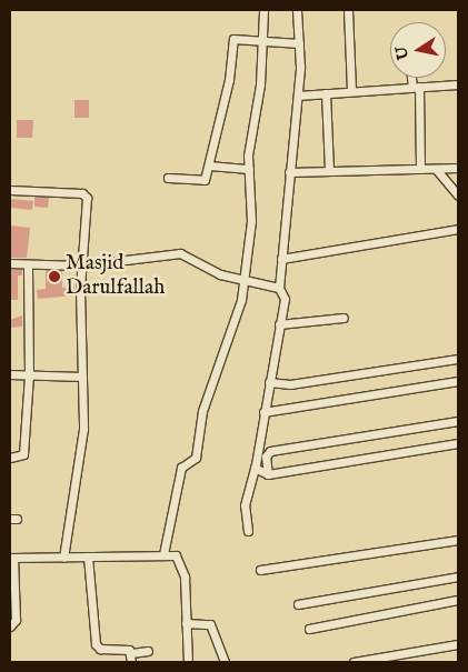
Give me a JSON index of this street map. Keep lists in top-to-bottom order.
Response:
{
  "places": ["Masjid Darulfallah"],
  "north": "left"
}
